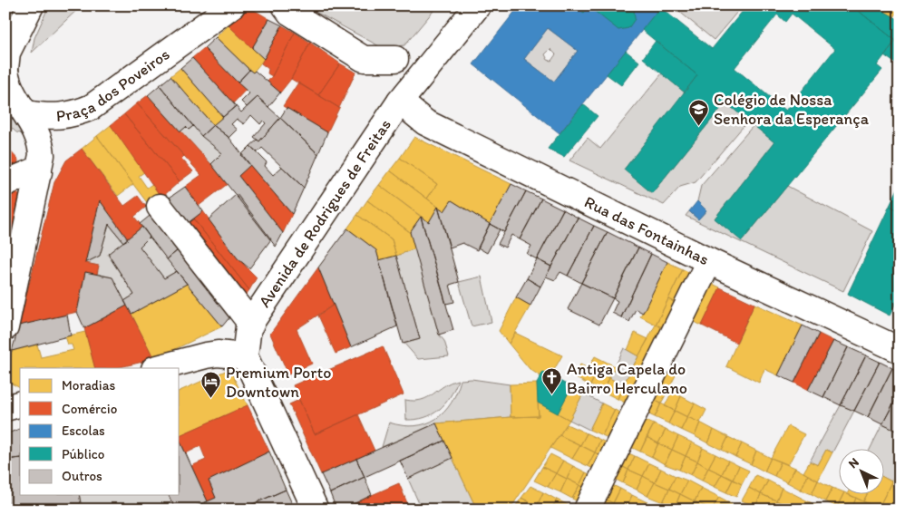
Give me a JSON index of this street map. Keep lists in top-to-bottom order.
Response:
{
  "streets": {
    "street": ["Praça dos Poveiros", "Avenida de Rodrigues de Freitas", "Rua das Fontainhas"]
  },
  "crossings": [
    ["Avenida de Rodrigues de Freitas", "Rua das Fontainhas"]
  ],
  "places": {
    "school or university": ["Colégio de Nossa Senhora da Esperança"],
    "church": ["Antiga Capela do Bairro Herculano"],
    "hotel": ["Premium Porto Downtown"]
  },
  "legend": [
    "Moradias",
    "Comércio",
    "Escolas",
    "Público",
    "Outros"
  ],
  "north": "top left"
}
